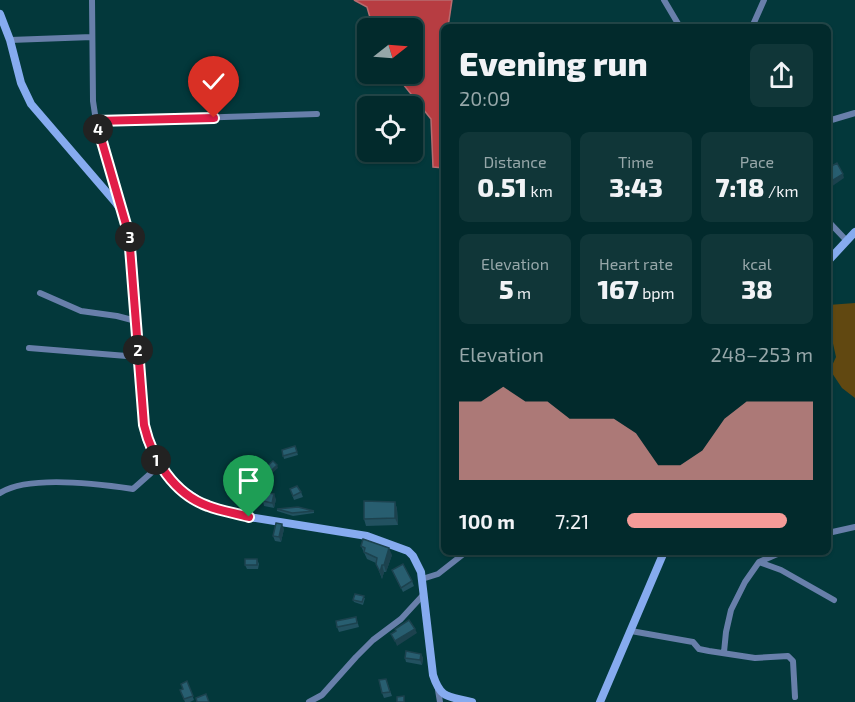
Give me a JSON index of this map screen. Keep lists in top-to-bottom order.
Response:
{
  "north": "right",
  "page": {
    "heading": ["Evening run", "20:09"],
    "pins": [
      "4",
      "3",
      "2",
      "1"
    ],
    "stats": [
      ["Distance", "0.51 km"],
      ["Time", "3:43"],
      ["Pace", "7:18 /km"],
      ["Elevation", "5 m"],
      ["Heart rate", "167 bpm"],
      ["kcal", "38"]
    ],
    "chart": ["Elevation", "248–253 m"],
    "list": [
      {
        "name": "100 m",
        "note": "7:21"
      }
    ]
  }
}
